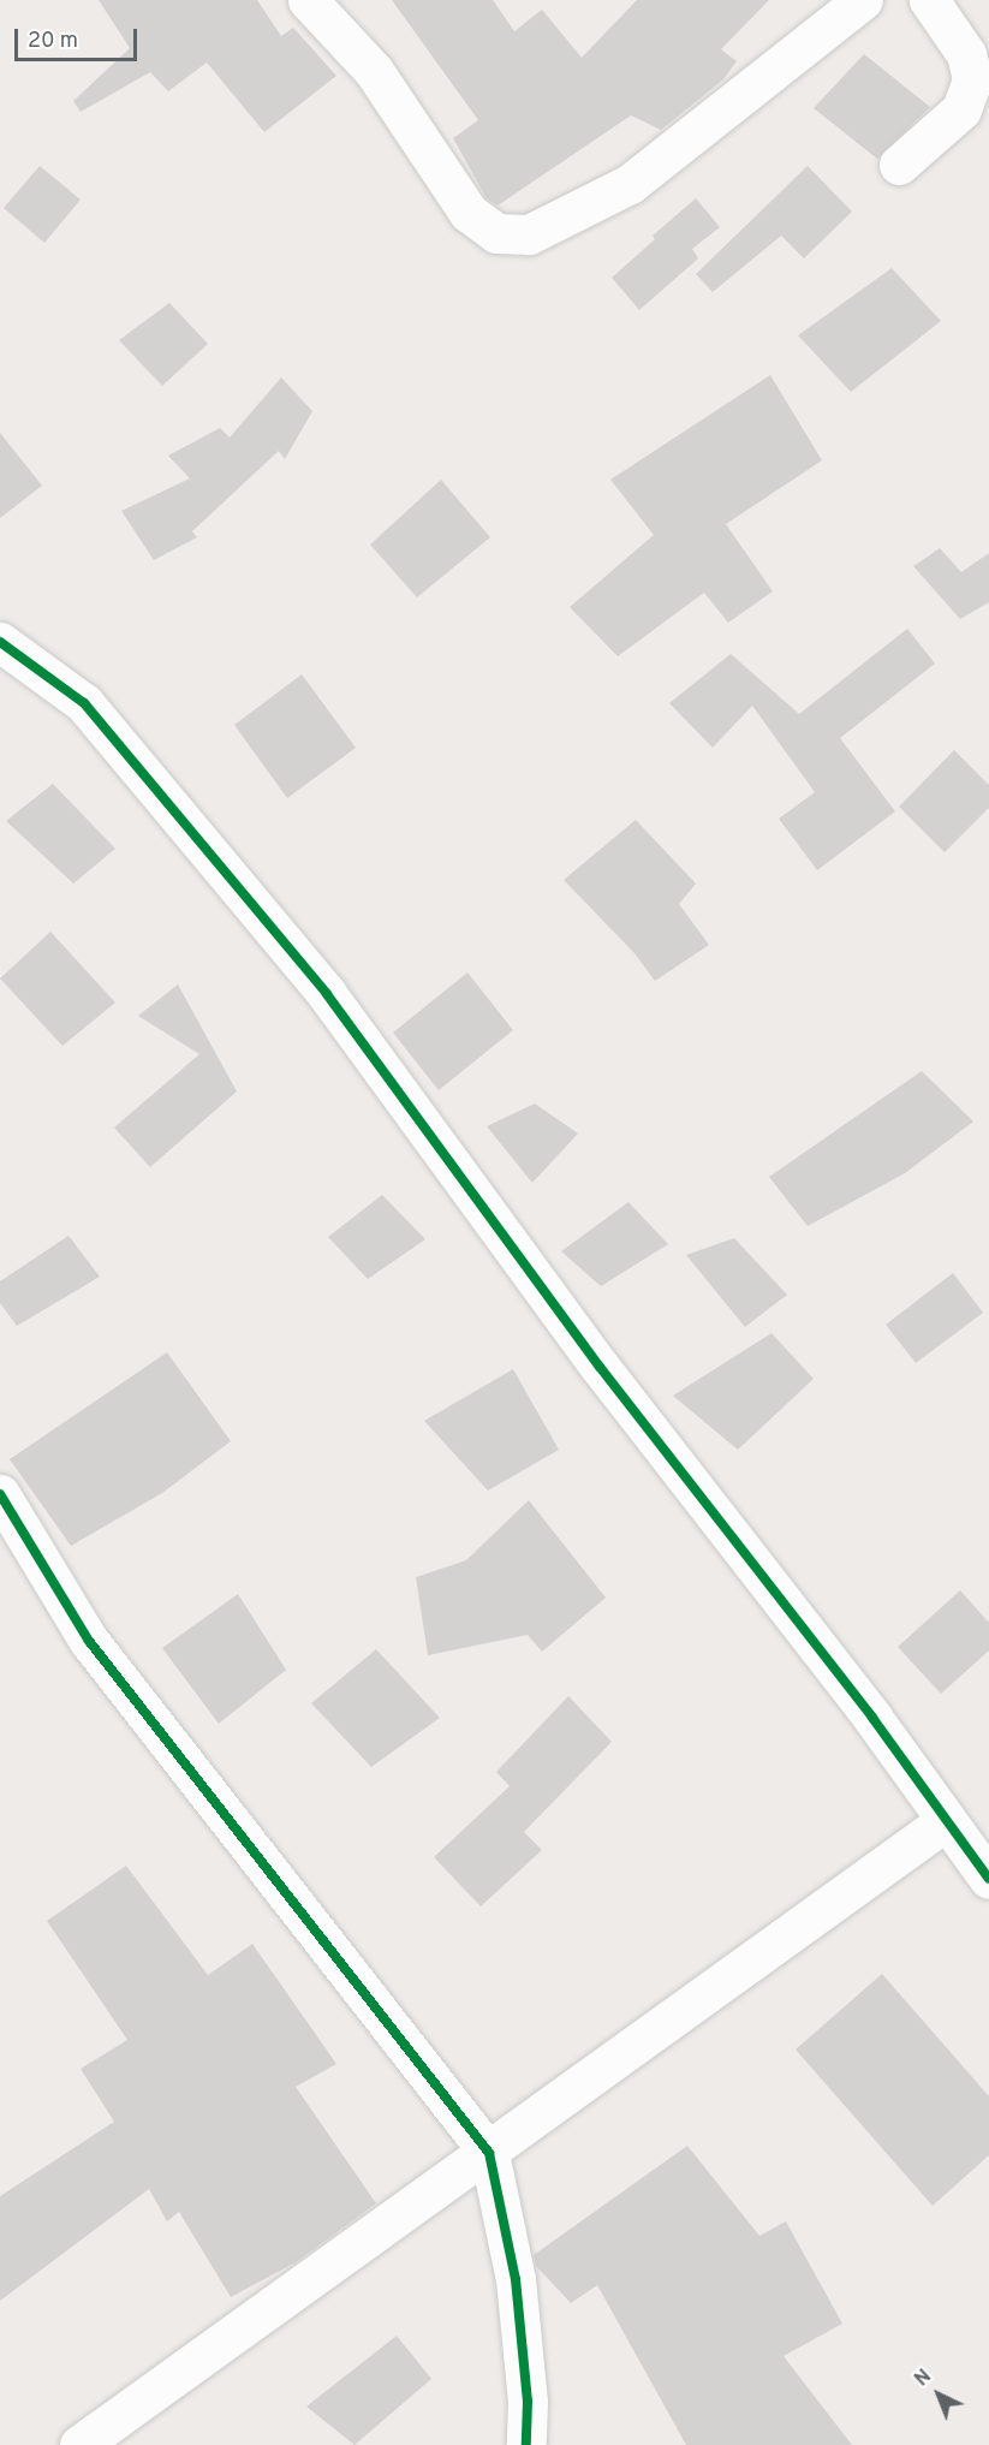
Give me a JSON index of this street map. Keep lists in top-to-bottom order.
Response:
{
  "scale_bar": "20 m",
  "north": "top left"
}
